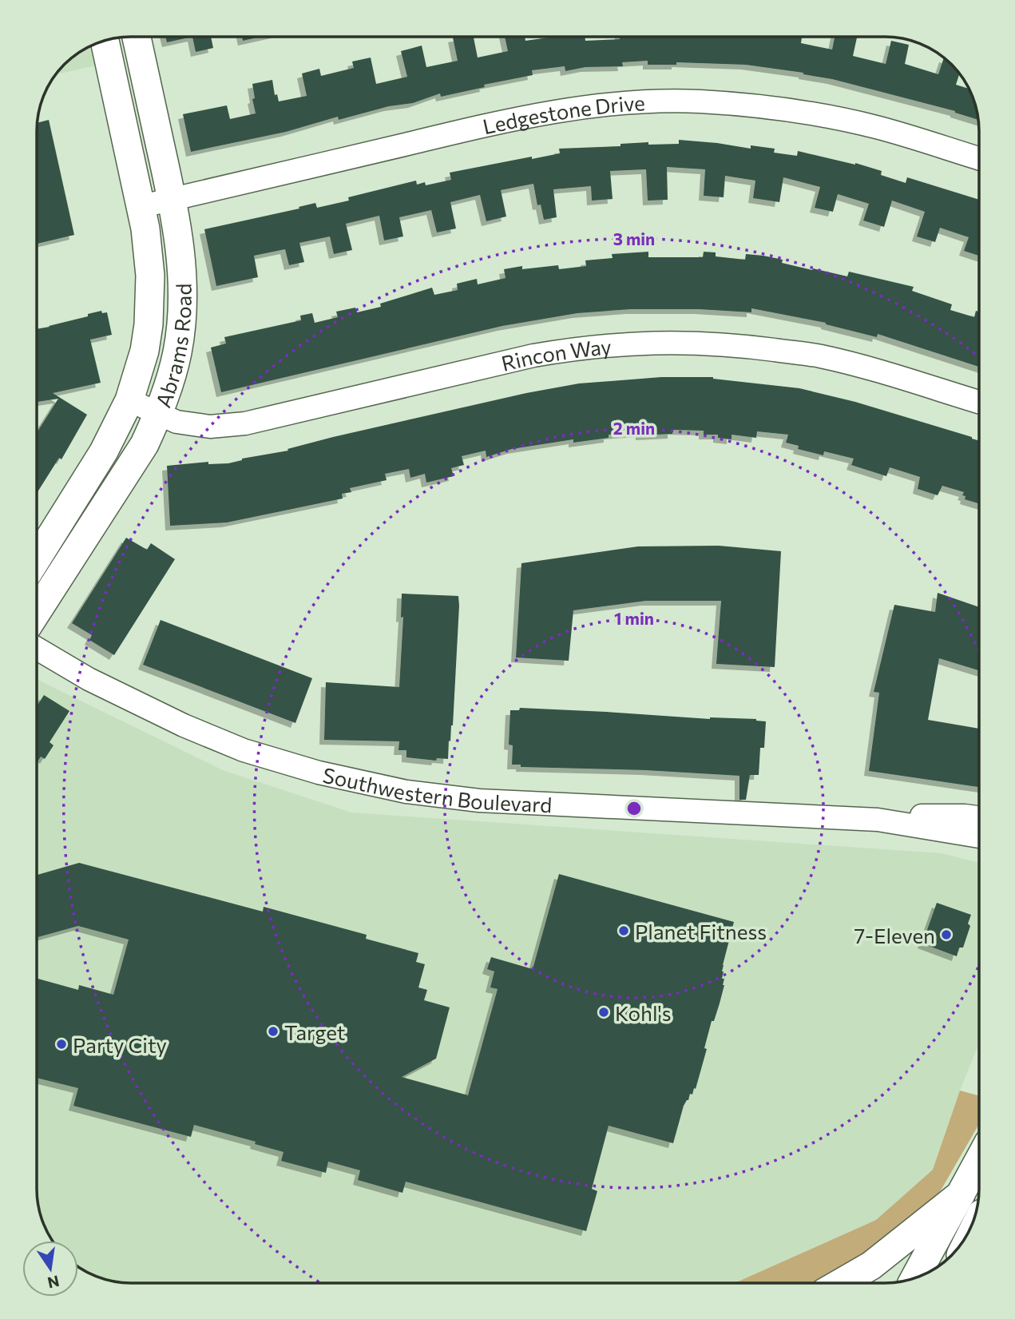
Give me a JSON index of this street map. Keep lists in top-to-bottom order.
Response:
{
  "streets": {
    "main road": ["Abrams Road"],
    "street": ["Ledgestone Drive", "Rincon Way", "Southwestern Boulevard"]
  },
  "crossings": [
    ["Ledgestone Drive", "Abrams Road"],
    ["Abrams Road", "Rincon Way"]
  ],
  "places": [
    "Planet Fitness",
    "7-Eleven",
    "Kohl's",
    "Target",
    "Party City"
  ],
  "north": "bottom",
  "rings": ["3 min", "2 min", "1 min"]
}
